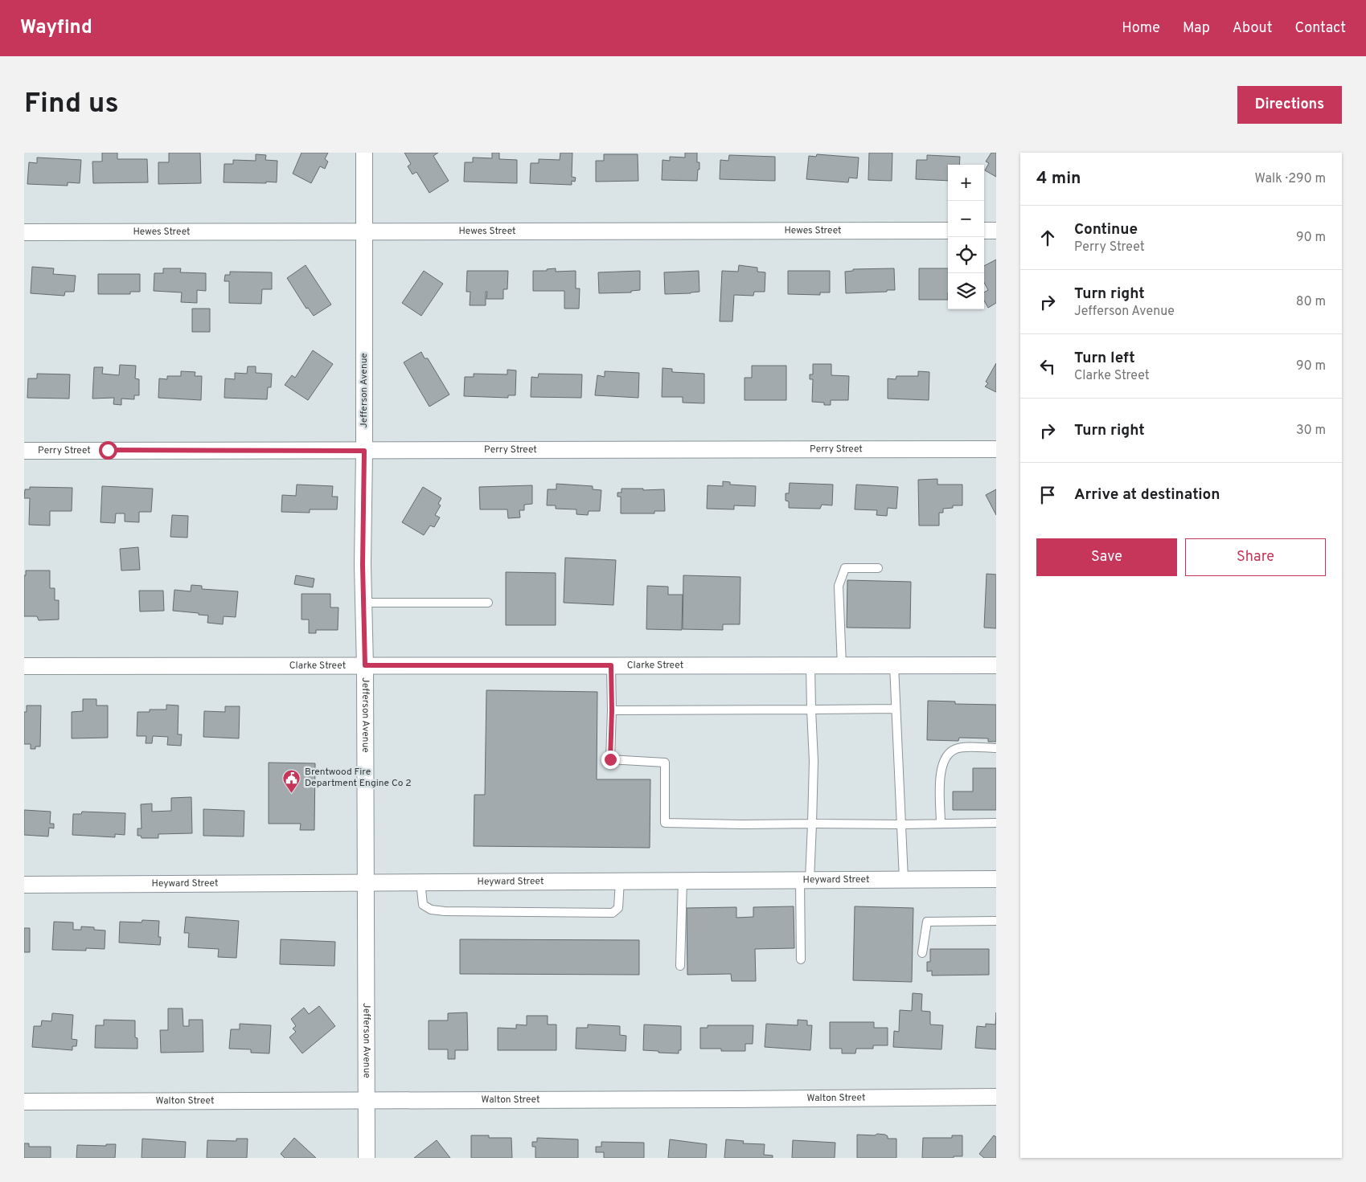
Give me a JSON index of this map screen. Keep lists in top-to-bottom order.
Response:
{
  "streets": {
    "street": [
      "Hewes Street",
      "Jefferson Avenue",
      "Perry Street",
      "Clarke Street",
      "Heyward Street",
      "Walton Street"
    ]
  },
  "crossings": [
    ["Hewes Street", "Jefferson Avenue"],
    ["Jefferson Avenue", "Perry Street"],
    ["Jefferson Avenue", "Clarke Street"],
    ["Jefferson Avenue", "Heyward Street"],
    ["Jefferson Avenue", "Walton Street"]
  ],
  "places": {
    "public building": ["Brentwood Fire Department Engine Co 2"]
  },
  "page": {
    "header": "Wayfind",
    "nav": [
      "Home",
      "Map",
      "About",
      "Contact"
    ],
    "buttons": [
      "Directions",
      ["Save", "Share"]
    ],
    "title": "Find us",
    "heading": ["4 min", "Walk · 290 m"],
    "map_buttons": ["+", "−"],
    "list": [
      ["Continue", "Perry Street", "90 m"],
      ["Turn right", "Jefferson Avenue", "80 m"],
      ["Turn left", "Clarke Street", "90 m"],
      ["Turn right", "30 m"],
      "Arrive at destination"
    ]
  }
}
